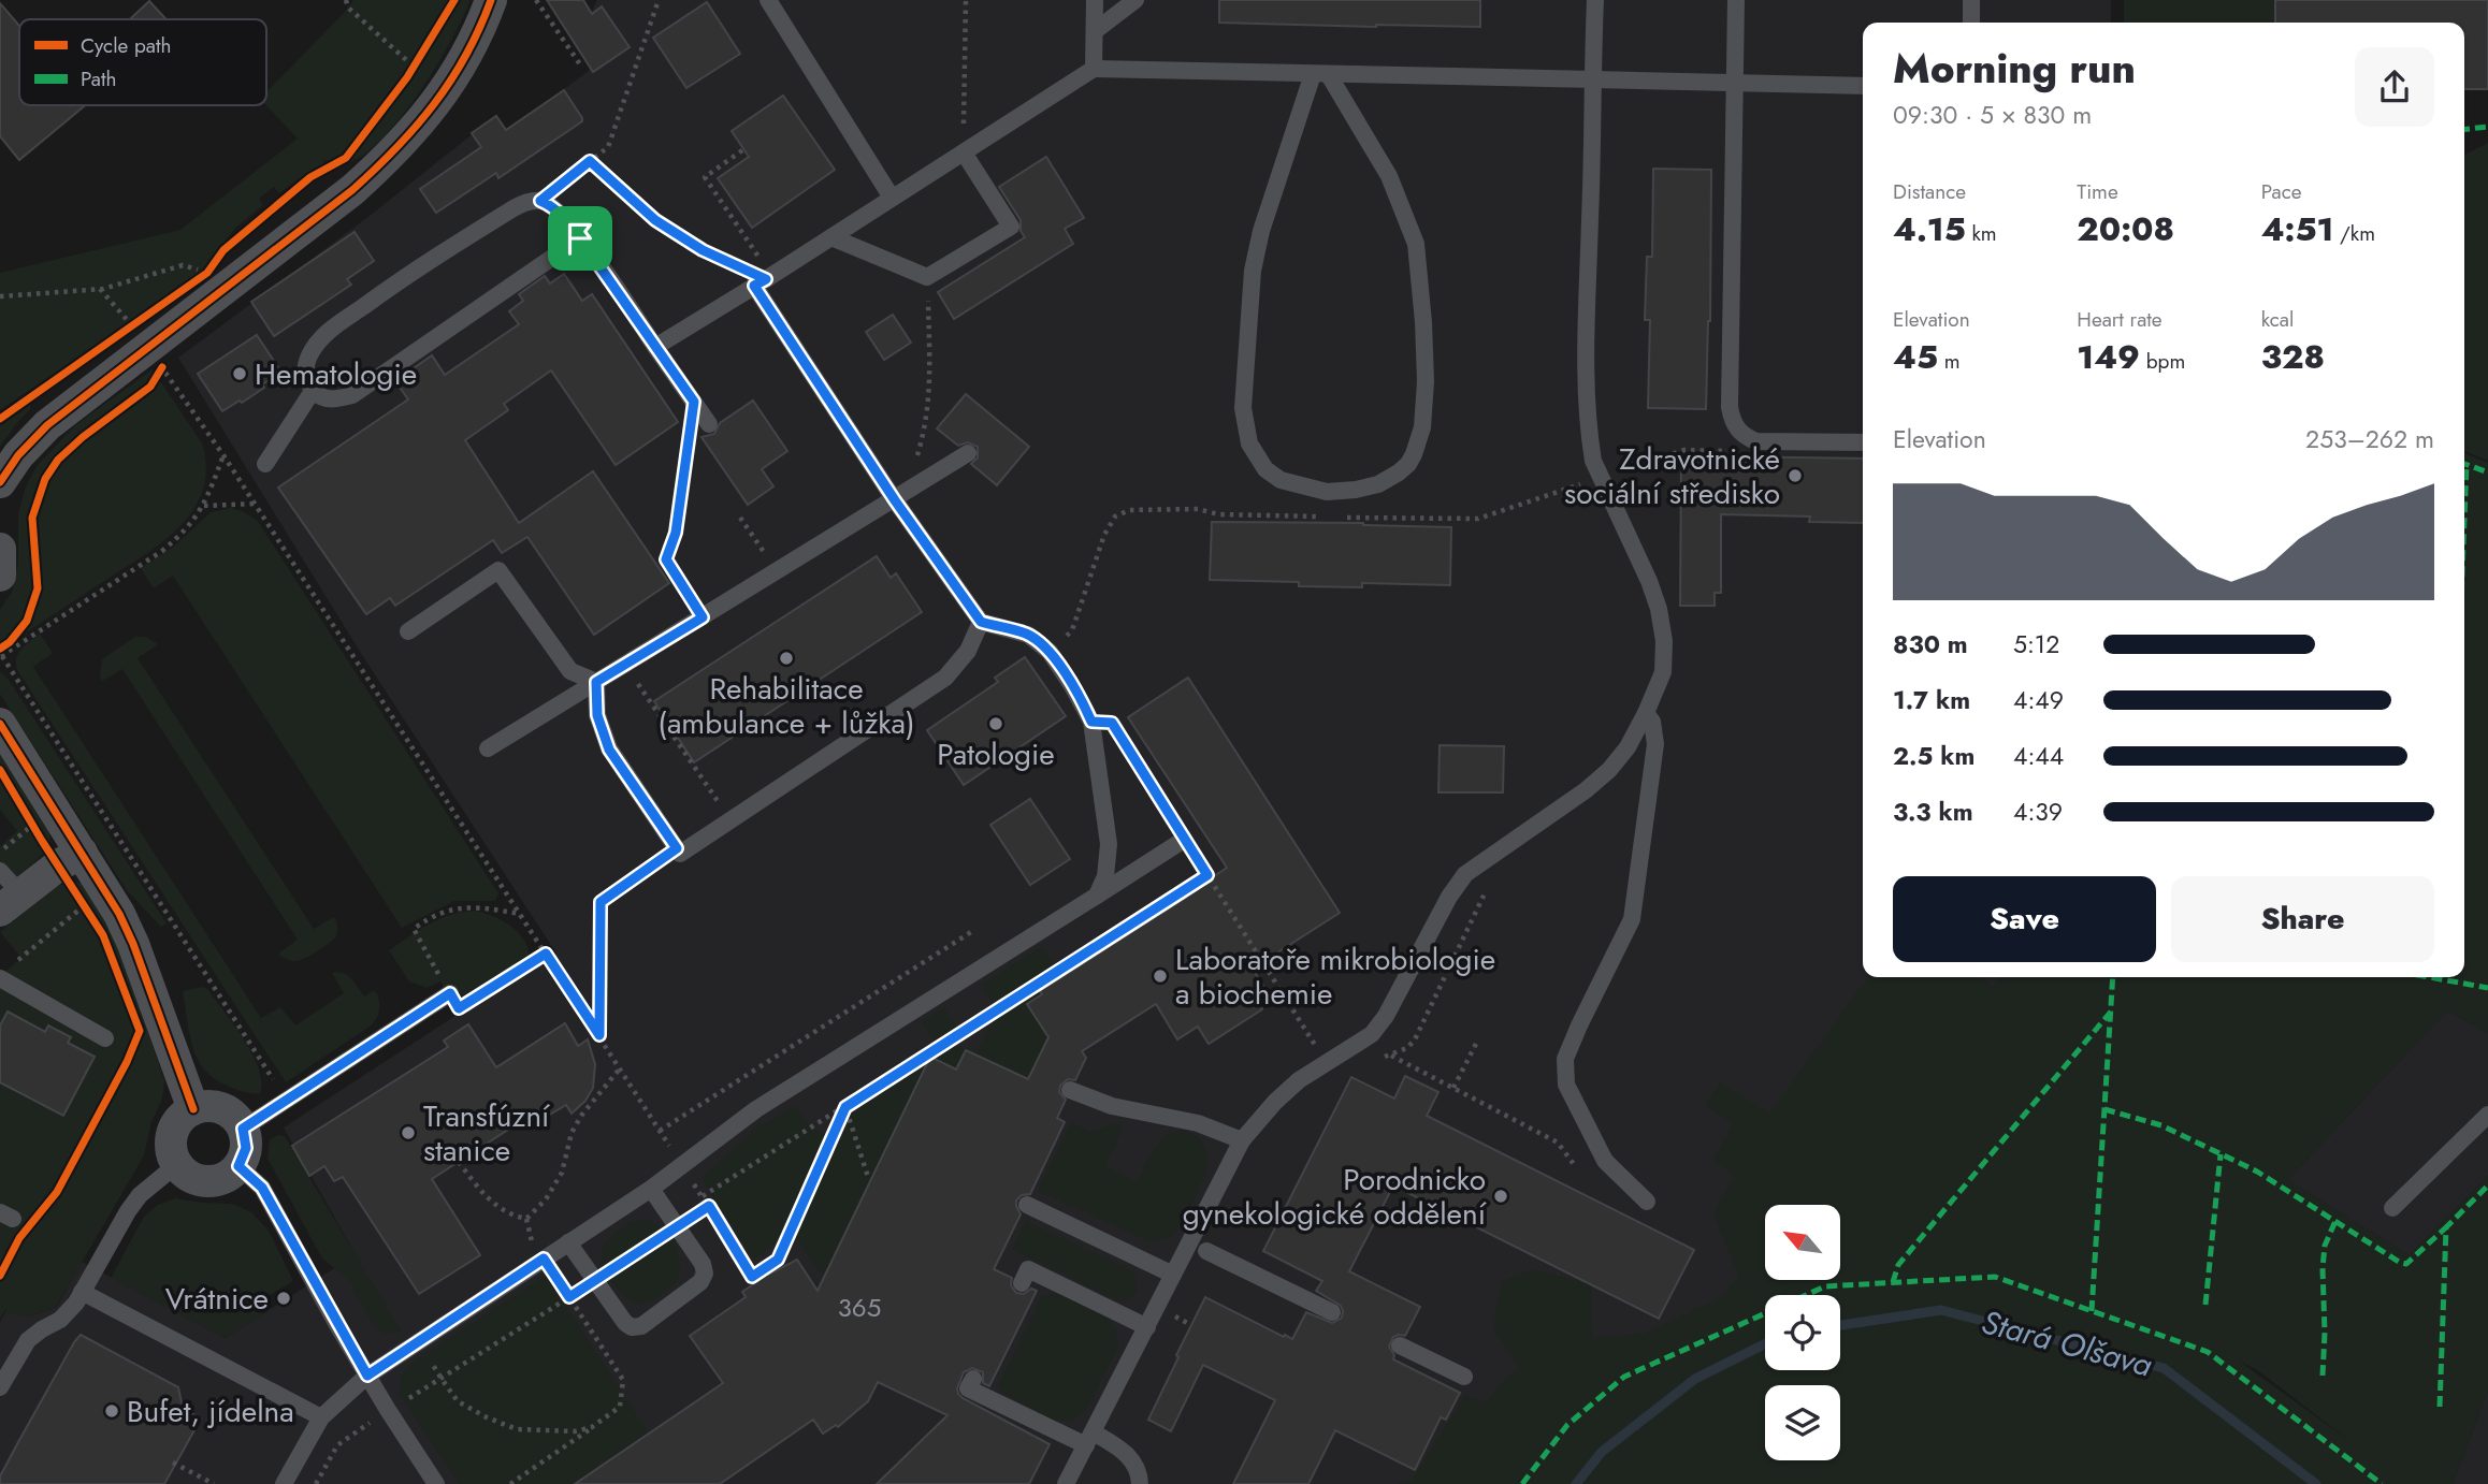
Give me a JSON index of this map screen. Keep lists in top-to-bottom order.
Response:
{
  "water": ["Stará Olšava"],
  "places": [
    "Hematologie",
    "Zdravotnické sociální středisko",
    "Rehabilitace (ambulance + lůžka)",
    "Patologie",
    "Laboratoře mikrobiologie a biochemie",
    "Transfúzní stanice",
    "Porodnicko gynekologické oddělení",
    "Vrátnice",
    "Bufet, jídelna"
  ],
  "house_numbers": ["365"],
  "legend": ["Cycle path", "Path"],
  "north": "top left",
  "page": {
    "heading": ["Morning run", "09:30 · 5 × 830 m"],
    "stats": [
      ["Distance", "4.15 km"],
      ["Time", "20:08"],
      ["Pace", "4:51 /km"],
      ["Elevation", "45 m"],
      ["Heart rate", "149 bpm"],
      ["kcal", "328"]
    ],
    "chart": ["Elevation", "253–262 m"],
    "list": [
      {
        "name": "830 m",
        "note": "5:12"
      },
      {
        "name": "1.7 km",
        "note": "4:49"
      },
      {
        "name": "2.5 km",
        "note": "4:44"
      },
      {
        "name": "3.3 km",
        "note": "4:39"
      }
    ],
    "buttons": ["Save", "Share"]
  }
}
